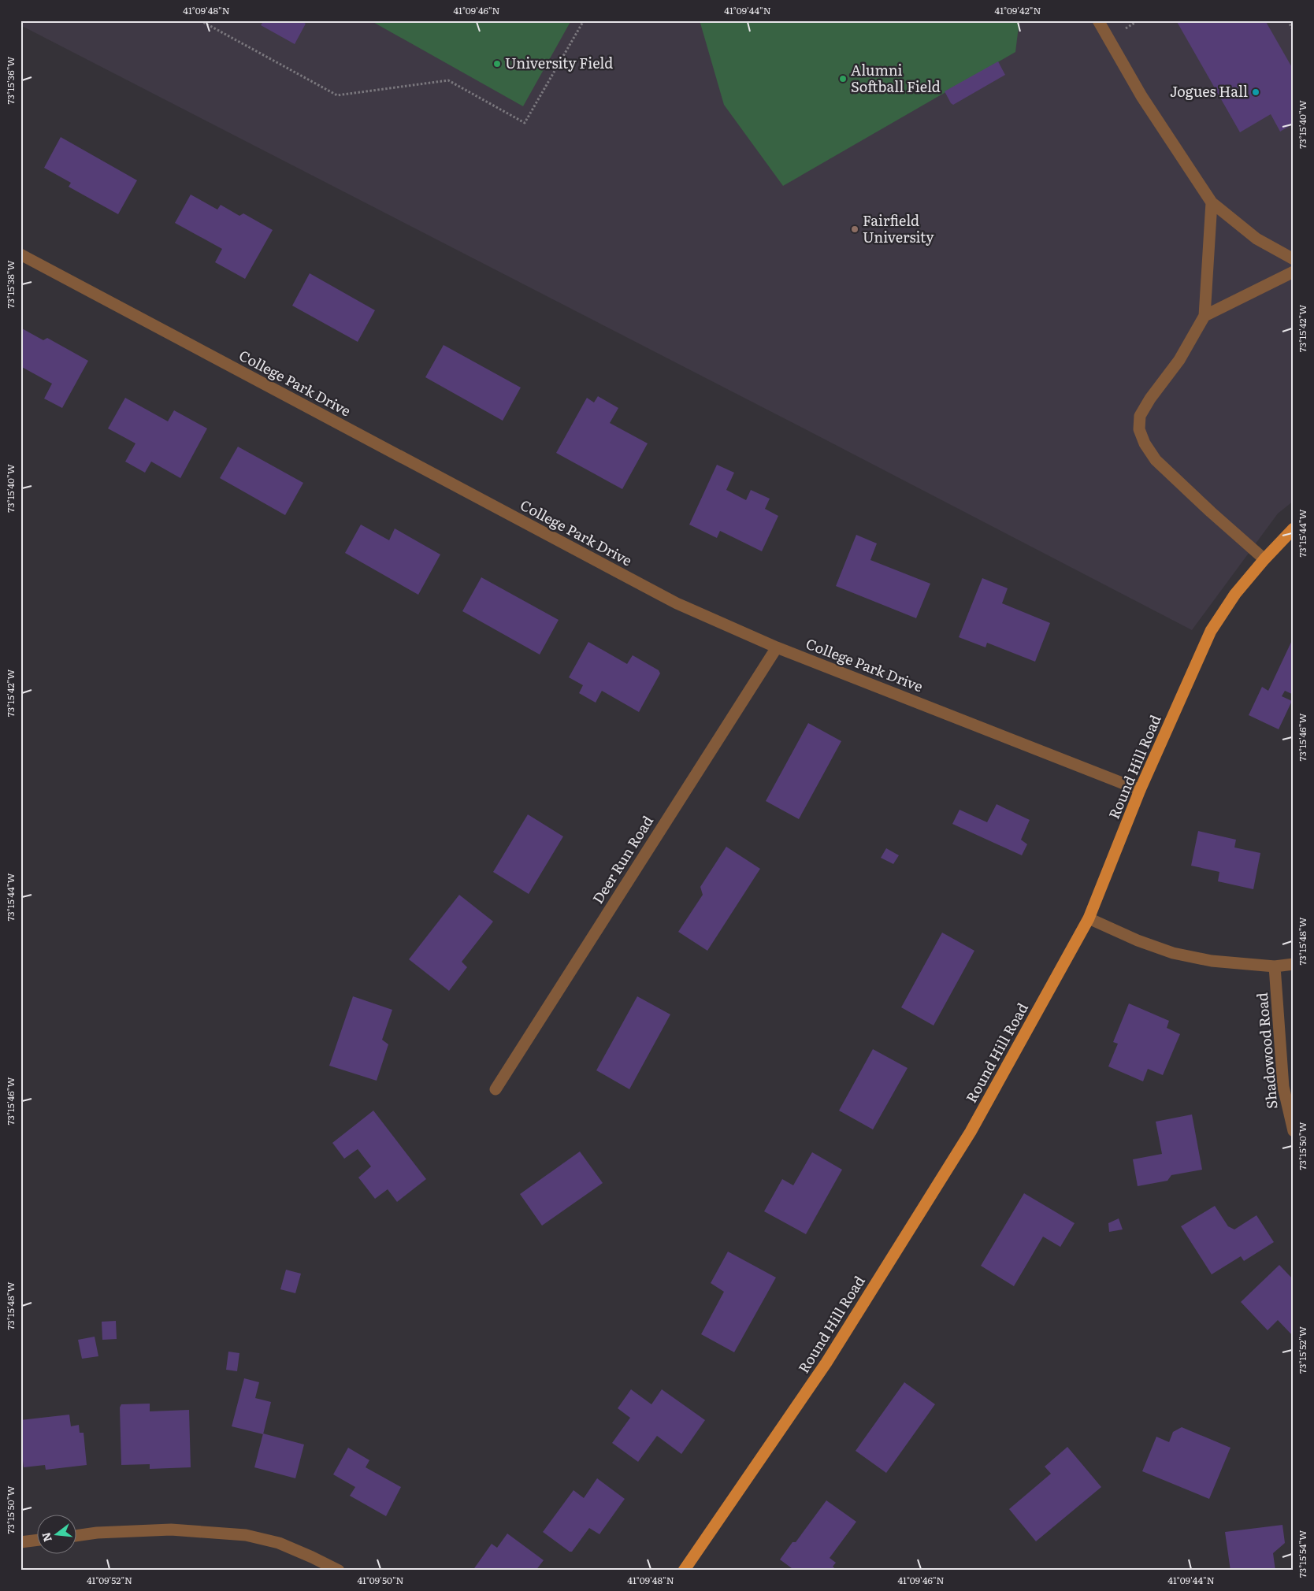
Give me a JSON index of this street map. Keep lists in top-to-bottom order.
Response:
{
  "streets": {
    "main road": ["Round Hill Road"],
    "street": ["College Park Drive", "Deer Run Road", "Shadowood Road"]
  },
  "crossings": [
    ["College Park Drive", "Round Hill Road"],
    ["College Park Drive", "Deer Run Road"]
  ],
  "places": [
    "University Field",
    "Alumni Softball Field",
    "Jogues Hall",
    "Fairfield University"
  ],
  "north": "left",
  "coordinates": [
    "41°09'48\"N",
    "41°09'46\"N",
    "41°09'44\"N",
    "41°09'42\"N",
    "73°15'36\"W",
    "73°15'40\"W",
    "73°15'38\"W",
    "73°15'42\"W",
    "73°15'44\"W",
    "73°15'46\"W",
    "73°15'48\"W",
    "73°15'50\"W",
    "73°15'52\"W",
    "73°15'54\"W",
    "41°09'52\"N",
    "41°09'50\"N"
  ]
}
